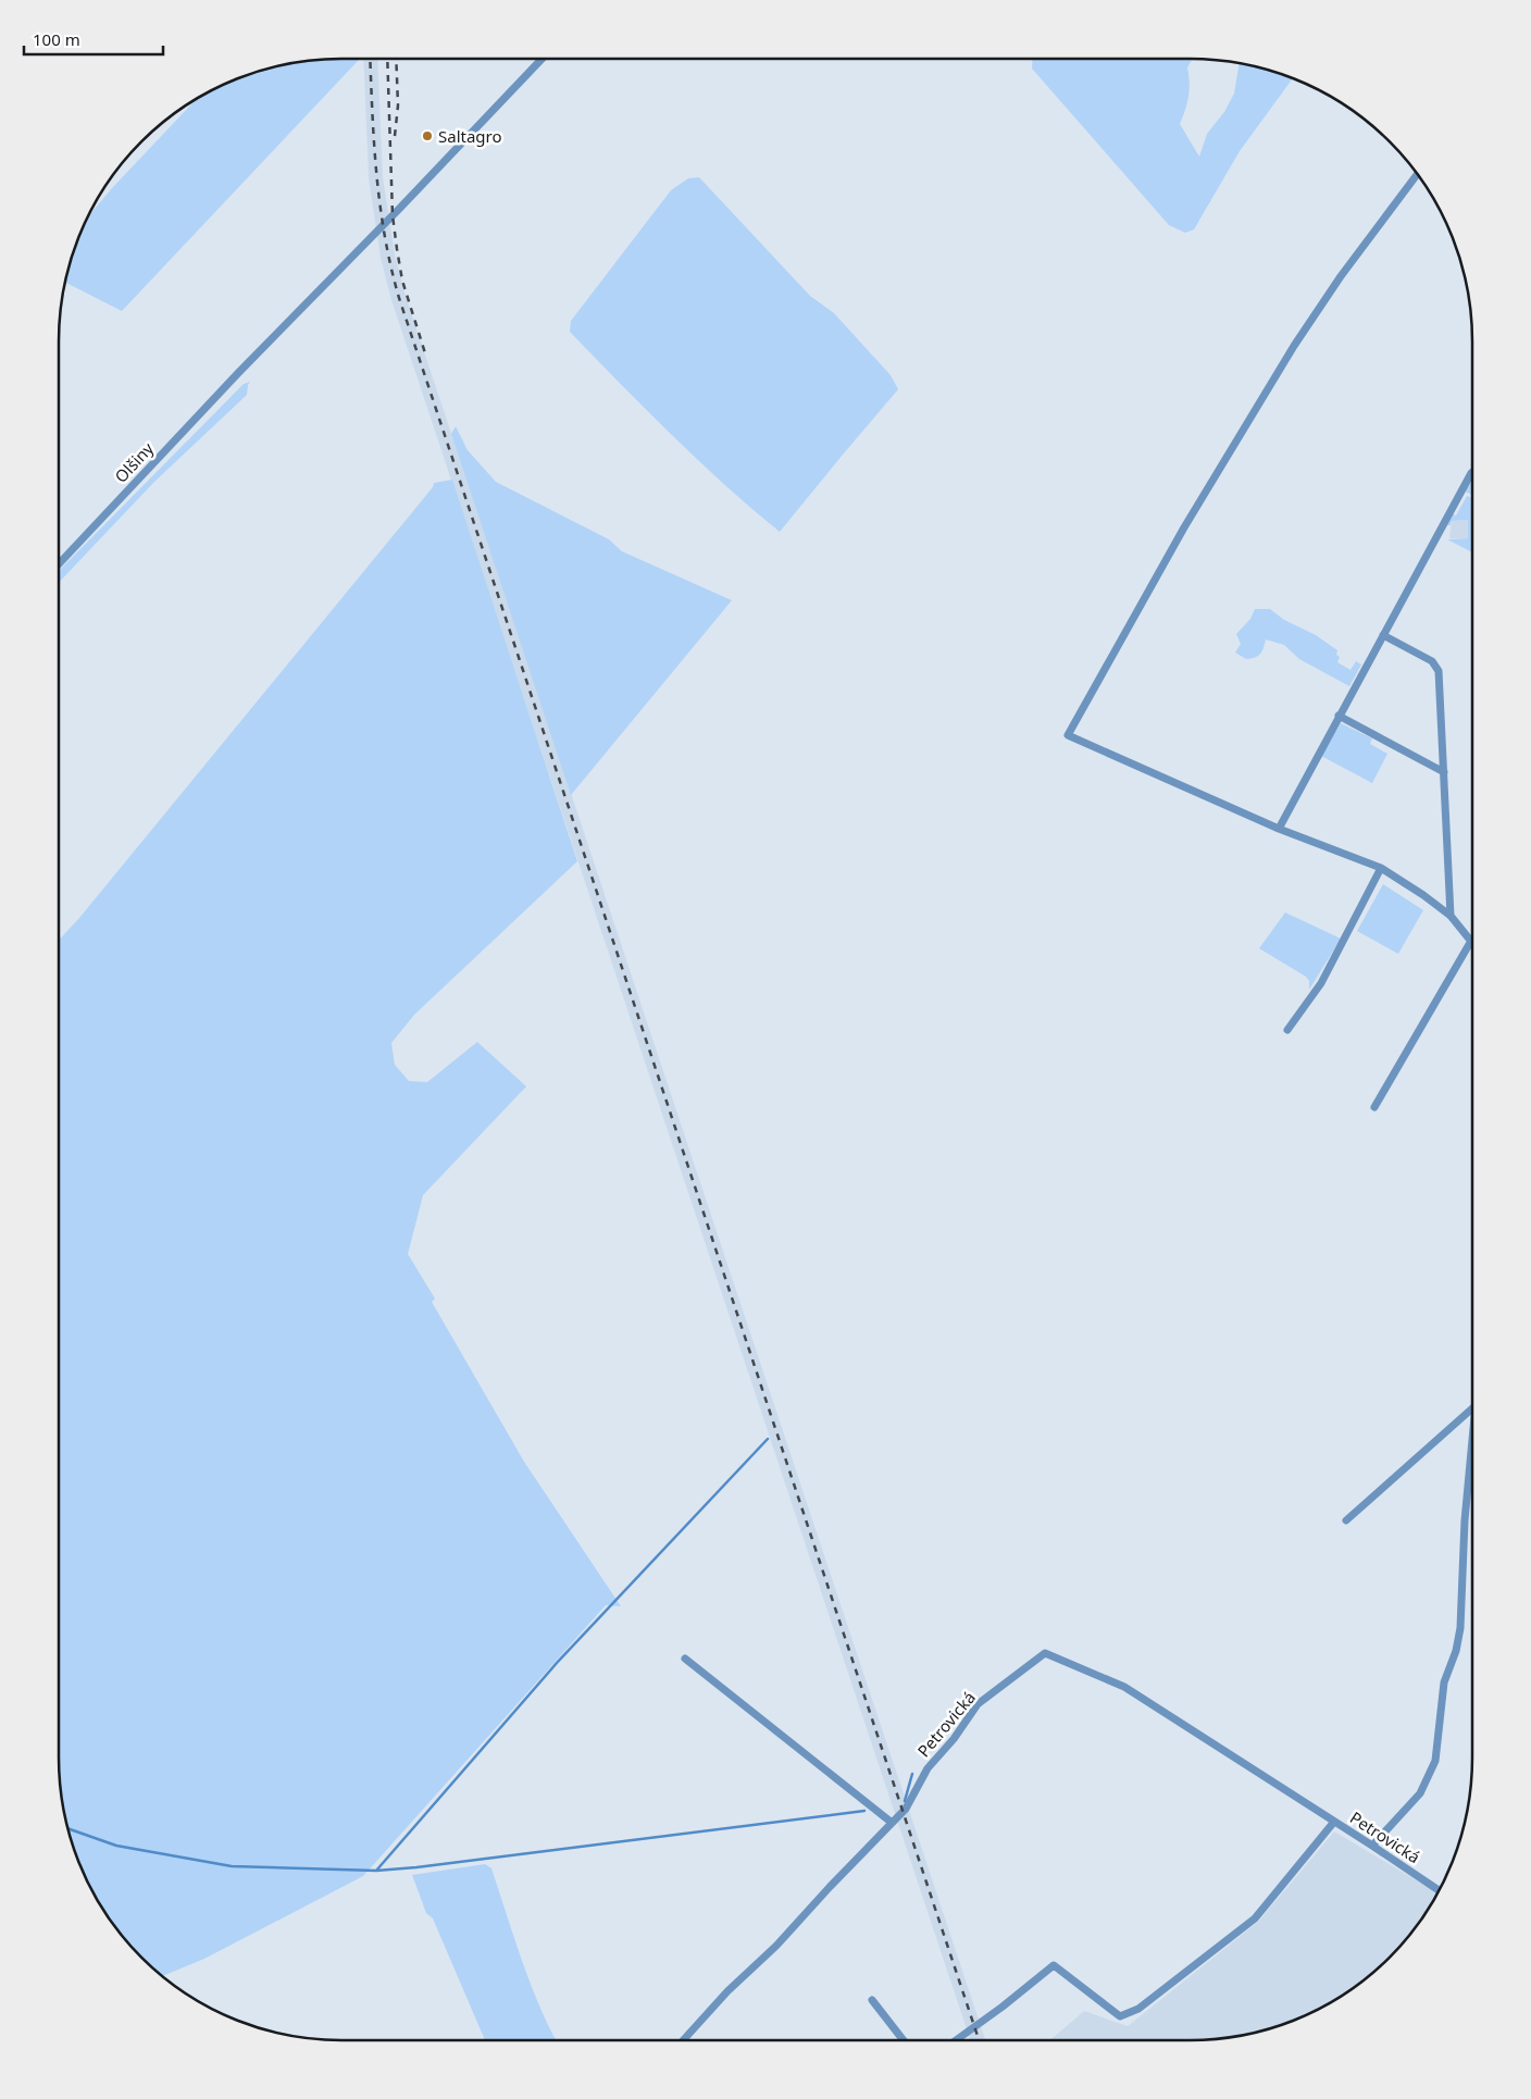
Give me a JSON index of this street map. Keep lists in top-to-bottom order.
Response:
{
  "streets": {
    "street": ["Olšiny", "Petrovická"]
  },
  "places": ["Saltagro"],
  "scale_bar": "100 m"
}
